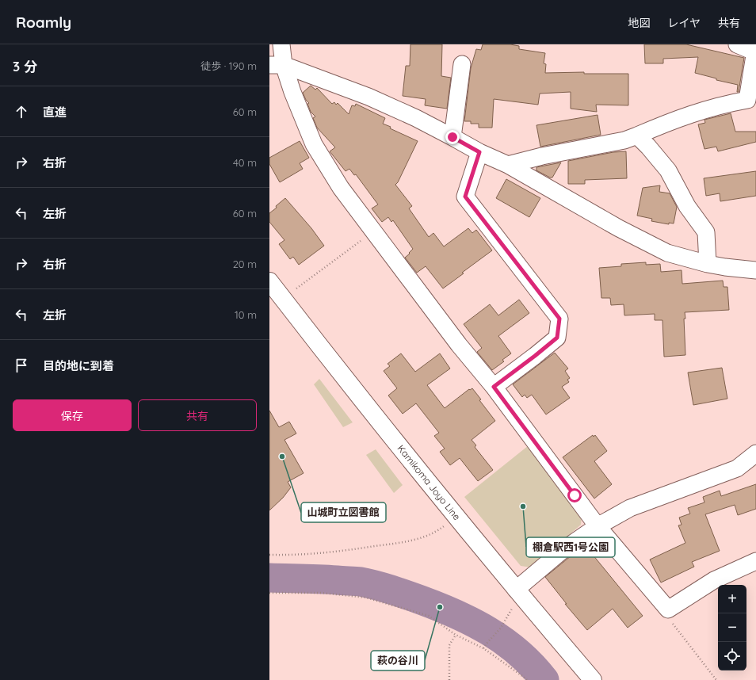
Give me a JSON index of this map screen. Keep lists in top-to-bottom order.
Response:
{
  "streets": {
    "main road": ["Kamikoma Joyo Line"]
  },
  "places": ["山城町立図書館", "棚倉駅西1号公園", "萩の谷川"],
  "page": {
    "header": "Roamly",
    "nav": ["地図", "レイヤ", "共有"],
    "heading": ["3 分", "徒歩 · 190 m"],
    "list": [
      ["直進", "60 m"],
      ["右折", "40 m"],
      ["左折", "60 m"],
      ["右折", "20 m"],
      ["左折", "10 m"],
      "目的地に到着"
    ],
    "buttons": ["保存", "共有"],
    "map_buttons": ["+", "−"]
  }
}
